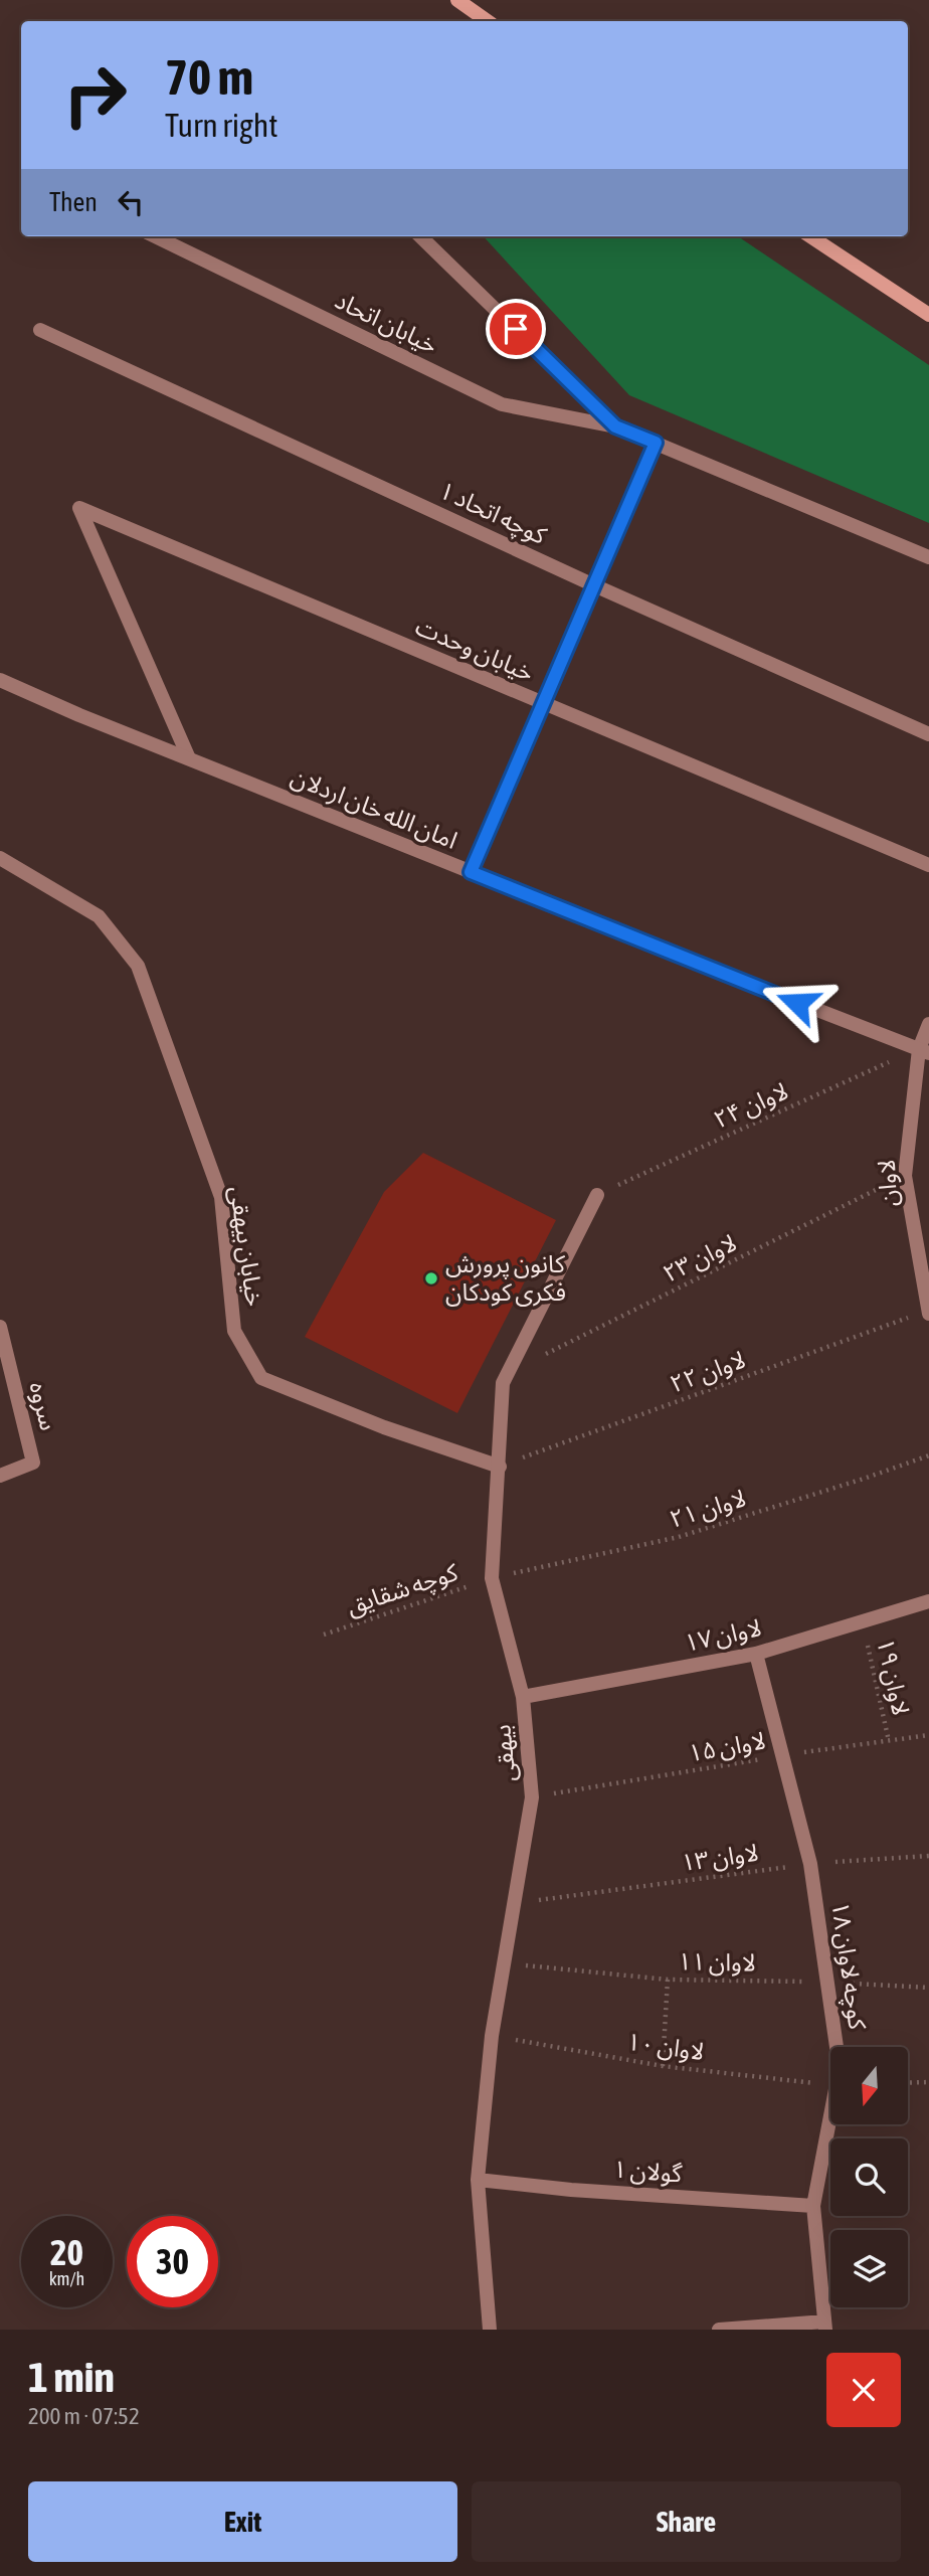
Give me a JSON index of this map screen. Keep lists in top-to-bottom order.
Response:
{
  "streets": {
    "street": [
      "خیابان اتحاد",
      "کوچه اتحاد ۱",
      "خیابان وحدت",
      "امان الله خان اردلان",
      "لاوان",
      "خیابان بیهقی",
      "سروه",
      "لاوان ۱۷",
      "بیهقی",
      "کوچه لاوان ۱۸",
      "گولان ۱"
    ],
    "path": [
      "لاوان ۲۴",
      "لاوان ۲۳",
      "لاوان ۲۲",
      "لاوان ۲۱",
      "کوچه شقایق",
      "لاوان ۱۹",
      "لاوان ۱۵",
      "لاوان ۱۳",
      "لاوان ۱۱",
      "لاوان ۱۰"
    ]
  },
  "crossings": [
    ["خیابان وحدت", "امان الله خان اردلان"],
    ["امان الله خان اردلان", "لاوان ۲۴"],
    ["امان الله خان اردلان", "لاوان"],
    ["لاوان ۲۴", "لاوان"],
    ["لاوان ۲۴", "بیهقی"],
    ["لاوان", "لاوان ۲۳"],
    ["لاوان", "لاوان ۲۲"],
    ["خیابان بیهقی", "لاوان ۲۲"],
    ["خیابان بیهقی", "بیهقی"],
    ["لاوان ۲۳", "بیهقی"],
    ["لاوان ۲۲", "بیهقی"],
    ["لاوان ۲۱", "کوچه شقایق"],
    ["لاوان ۲۱", "بیهقی"],
    ["کوچه شقایق", "بیهقی"],
    ["لاوان ۱۷", "لاوان ۱۹"],
    ["لاوان ۱۷", "بیهقی"],
    ["لاوان ۱۷", "کوچه لاوان ۱۸"],
    ["لاوان ۱۹", "لاوان ۱۵"],
    ["لاوان ۱۵", "بیهقی"],
    ["لاوان ۱۵", "کوچه لاوان ۱۸"],
    ["بیهقی", "لاوان ۱۳"],
    ["بیهقی", "لاوان ۱۱"],
    ["بیهقی", "لاوان ۱۰"],
    ["بیهقی", "گولان ۱"],
    ["لاوان ۱۳", "کوچه لاوان ۱۸"],
    ["لاوان ۱۱", "کوچه لاوان ۱۸"],
    ["کوچه لاوان ۱۸", "گولان ۱"]
  ],
  "places": ["کانون پرورش فکری کودکان"],
  "north": "bottom",
  "page": {
    "turn": ["70 m", "Turn right"],
    "then": "Then",
    "speed": "20 km/h",
    "limit": "30",
    "heading": ["1 min", "200 m · 07:52"],
    "buttons": ["Exit", "Share"]
  }
}
